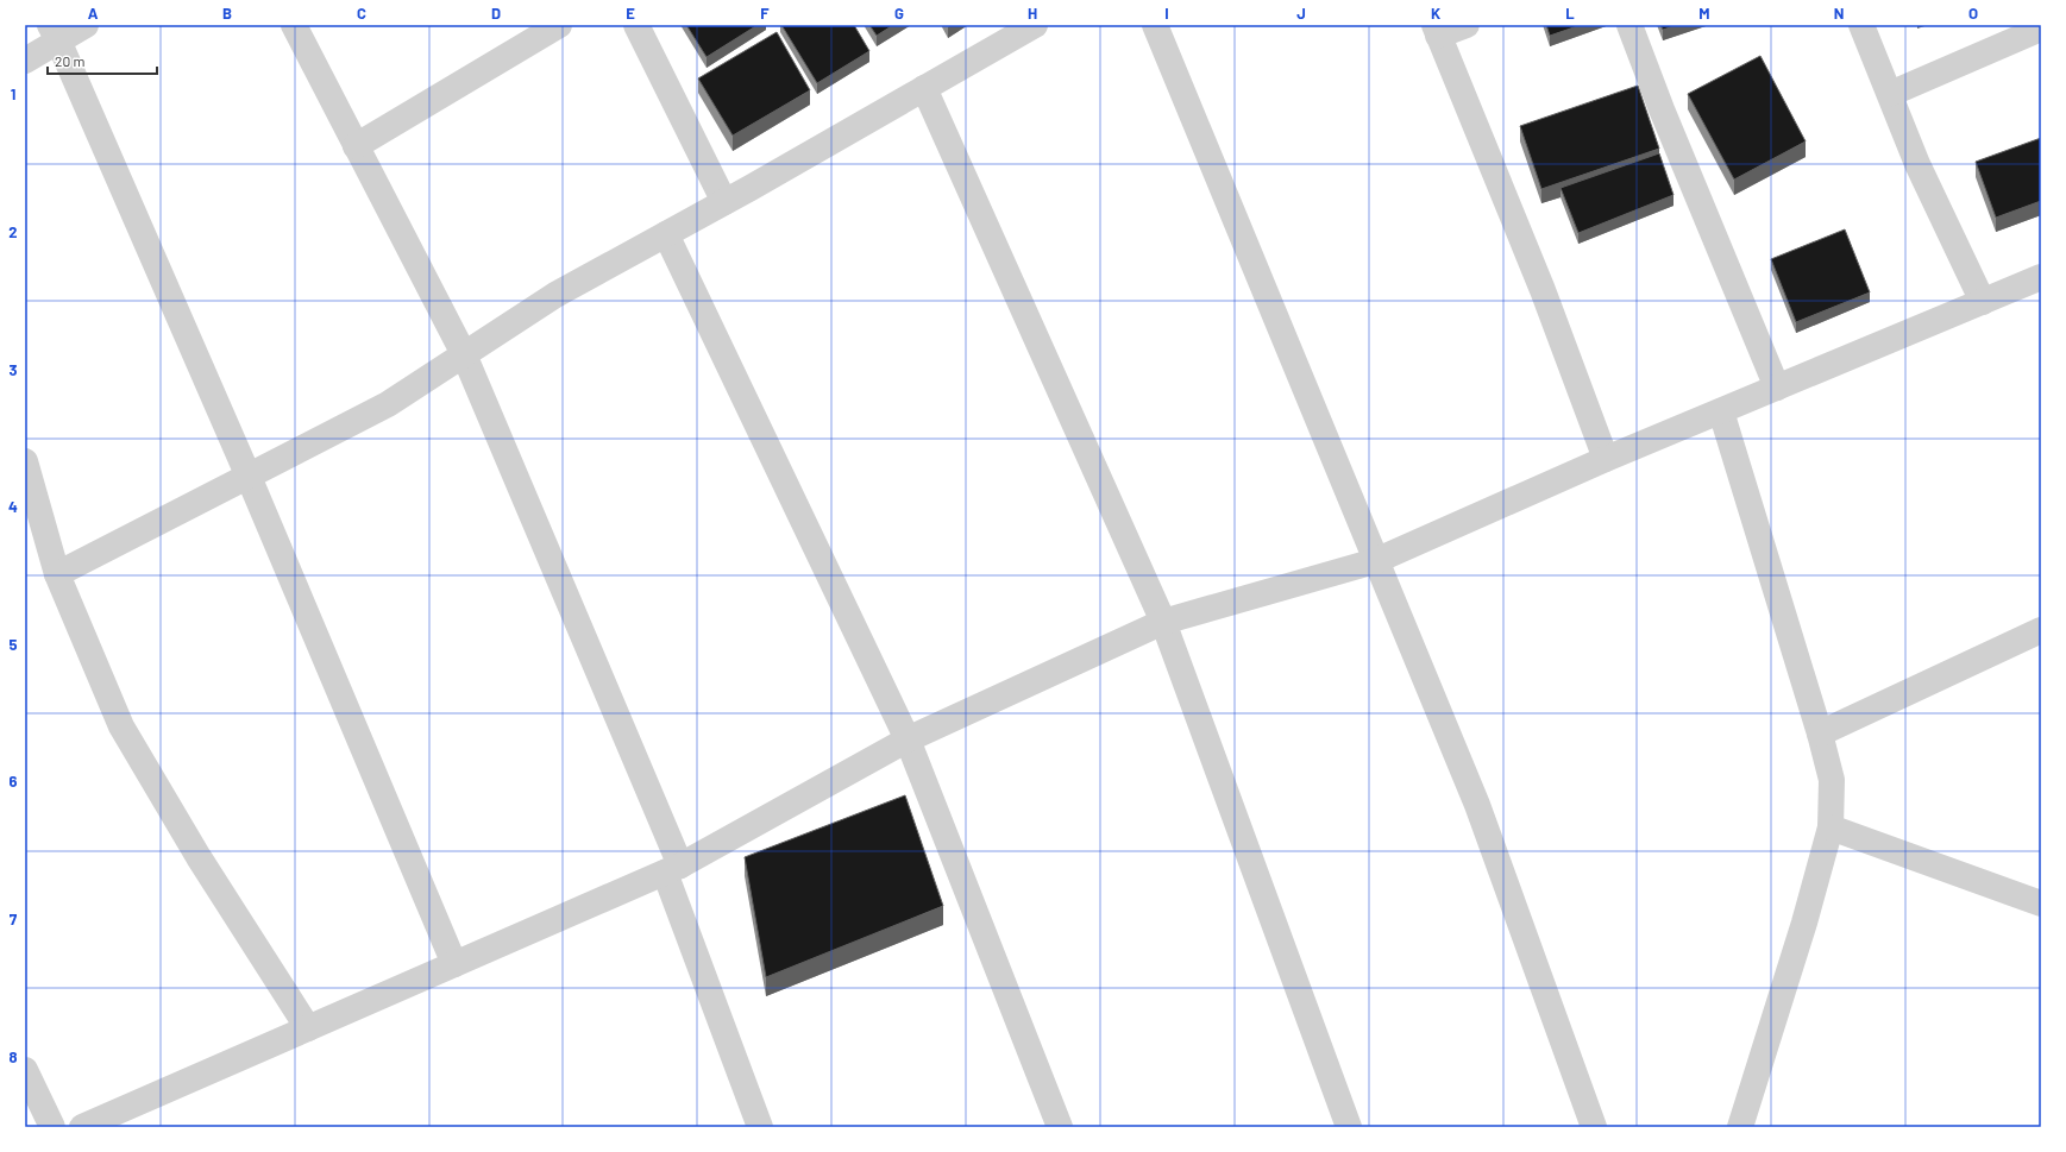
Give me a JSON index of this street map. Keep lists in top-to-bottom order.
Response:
{
  "scale_bar": "20 m",
  "grid": {
    "columns": [
      "A",
      "B",
      "C",
      "D",
      "E",
      "F",
      "G",
      "H",
      "I",
      "J",
      "K",
      "L",
      "M",
      "N",
      "O"
    ],
    "rows": [
      "1",
      "2",
      "3",
      "4",
      "5",
      "6",
      "7",
      "8"
    ]
  }
}
